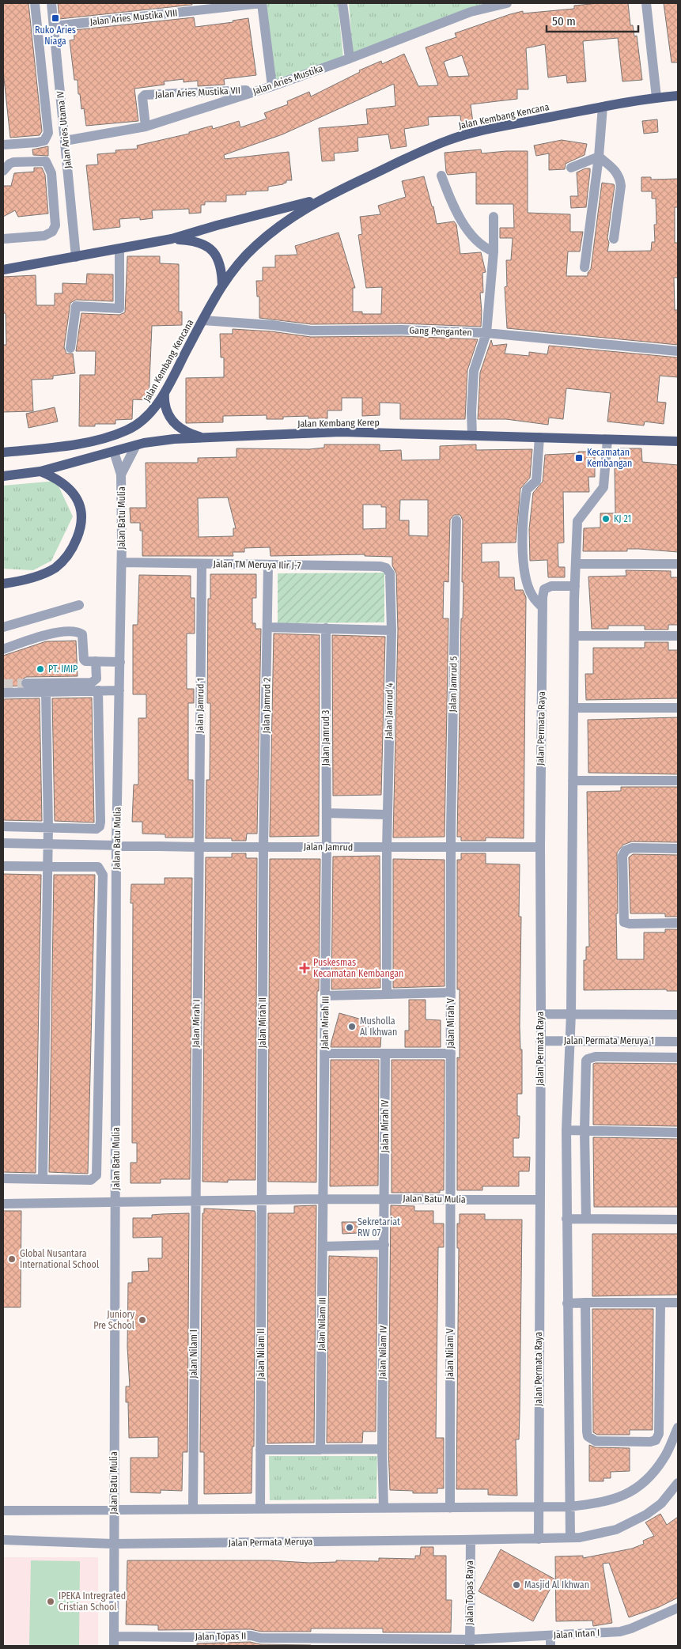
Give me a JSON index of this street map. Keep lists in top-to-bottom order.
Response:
{
  "streets": {
    "main road": ["Jalan Kembang Kencana", "Jalan Kembang Kerep"],
    "street": [
      "Jalan Aries Mustika VIII",
      "Jalan Aries Mustika",
      "Jalan Aries Mustika VII",
      "Jalan Aries Utama IV",
      "Gang Penganten",
      "Jalan Batu Mulia",
      "Jalan TM Meruya Ilir J-7",
      "Jalan Jamrud 5",
      "Jalan Jamrud 1",
      "Jalan Jamrud 2",
      "Jalan Jamrud 4",
      "Jalan Permata Raya",
      "Jalan Jamrud 3",
      "Jalan Jamrud",
      "Jalan Mirah II",
      "Jalan Mirah III",
      "Jalan Mirah I",
      "Jalan Mirah V",
      "Jalan Permata Meruya 1",
      "Jalan Mirah IV",
      "Jalan Nilam III",
      "Jalan Nilam IV",
      "Jalan Nilam I",
      "Jalan Nilam II",
      "Jalan Nilam V",
      "Jalan Permata Meruya",
      "Jalan Topas Raya",
      "Jalan Intan I",
      "Jalan Topas II"
    ]
  },
  "crossings": [
    ["Jalan Aries Mustika VIII", "Jalan Aries Utama IV"],
    ["Jalan Aries Mustika", "Jalan Aries Mustika VII"],
    ["Jalan Aries Mustika", "Jalan Aries Utama IV"],
    ["Jalan Kembang Kencana", "Jalan Aries Utama IV"],
    ["Jalan Kembang Kencana", "Gang Penganten"],
    ["Jalan Kembang Kerep", "Jalan Batu Mulia"],
    ["Jalan Batu Mulia", "Jalan TM Meruya Ilir J-7"],
    ["Jalan Batu Mulia", "Jalan Permata Raya"],
    ["Jalan Batu Mulia", "Jalan Jamrud"],
    ["Jalan Batu Mulia", "Jalan Mirah II"],
    ["Jalan Batu Mulia", "Jalan Mirah III"],
    ["Jalan Batu Mulia", "Jalan Mirah I"],
    ["Jalan Batu Mulia", "Jalan Mirah V"],
    ["Jalan Batu Mulia", "Jalan Mirah IV"],
    ["Jalan Batu Mulia", "Jalan Nilam III"],
    ["Jalan Batu Mulia", "Jalan Nilam IV"],
    ["Jalan Batu Mulia", "Jalan Nilam I"],
    ["Jalan Batu Mulia", "Jalan Nilam II"],
    ["Jalan Batu Mulia", "Jalan Nilam V"],
    ["Jalan Batu Mulia", "Jalan Permata Meruya"],
    ["Jalan Batu Mulia", "Jalan Topas II"],
    ["Jalan TM Meruya Ilir J-7", "Jalan Jamrud 1"],
    ["Jalan TM Meruya Ilir J-7", "Jalan Jamrud 2"],
    ["Jalan TM Meruya Ilir J-7", "Jalan Jamrud 4"],
    ["Jalan Jamrud 5", "Jalan Jamrud"],
    ["Jalan Jamrud 5", "Jalan Mirah V"],
    ["Jalan Jamrud 1", "Jalan Jamrud"],
    ["Jalan Jamrud 1", "Jalan Mirah I"],
    ["Jalan Jamrud 2", "Jalan Jamrud"],
    ["Jalan Jamrud 2", "Jalan Mirah II"],
    ["Jalan Jamrud 4", "Jalan Jamrud"],
    ["Jalan Permata Raya", "Jalan Jamrud"],
    ["Jalan Permata Raya", "Jalan Permata Meruya 1"],
    ["Jalan Permata Raya", "Jalan Permata Meruya"],
    ["Jalan Jamrud 3", "Jalan Jamrud"],
    ["Jalan Jamrud 3", "Jalan Mirah III"],
    ["Jalan Jamrud", "Jalan Mirah II"],
    ["Jalan Jamrud", "Jalan Mirah III"],
    ["Jalan Jamrud", "Jalan Mirah I"],
    ["Jalan Jamrud", "Jalan Mirah V"],
    ["Jalan Mirah II", "Jalan Nilam II"],
    ["Jalan Mirah III", "Jalan Nilam III"],
    ["Jalan Mirah I", "Jalan Nilam I"],
    ["Jalan Mirah V", "Jalan Nilam V"],
    ["Jalan Mirah IV", "Jalan Nilam IV"],
    ["Jalan Permata Meruya", "Jalan Topas Raya"],
    ["Jalan Topas Raya", "Jalan Intan I"],
    ["Jalan Topas Raya", "Jalan Topas II"],
    ["Jalan Intan I", "Jalan Topas II"]
  ],
  "places": {
    "transit": ["Ruko Aries Niaga", "Kecamatan Kembangan"],
    "other": [
      "KJ 21",
      "PT. IMIP",
      "Musholla Al Ikhwan",
      "Sekretariat RW 07",
      "Global Nusantara International School",
      "Juniory Pre School",
      "Masjid Al Ikhwan",
      "IPEKA Intregrated Cristian School"
    ],
    "health": ["Puskesmas Kecamatan Kembangan"]
  },
  "scale_bar": "50 m"
}
